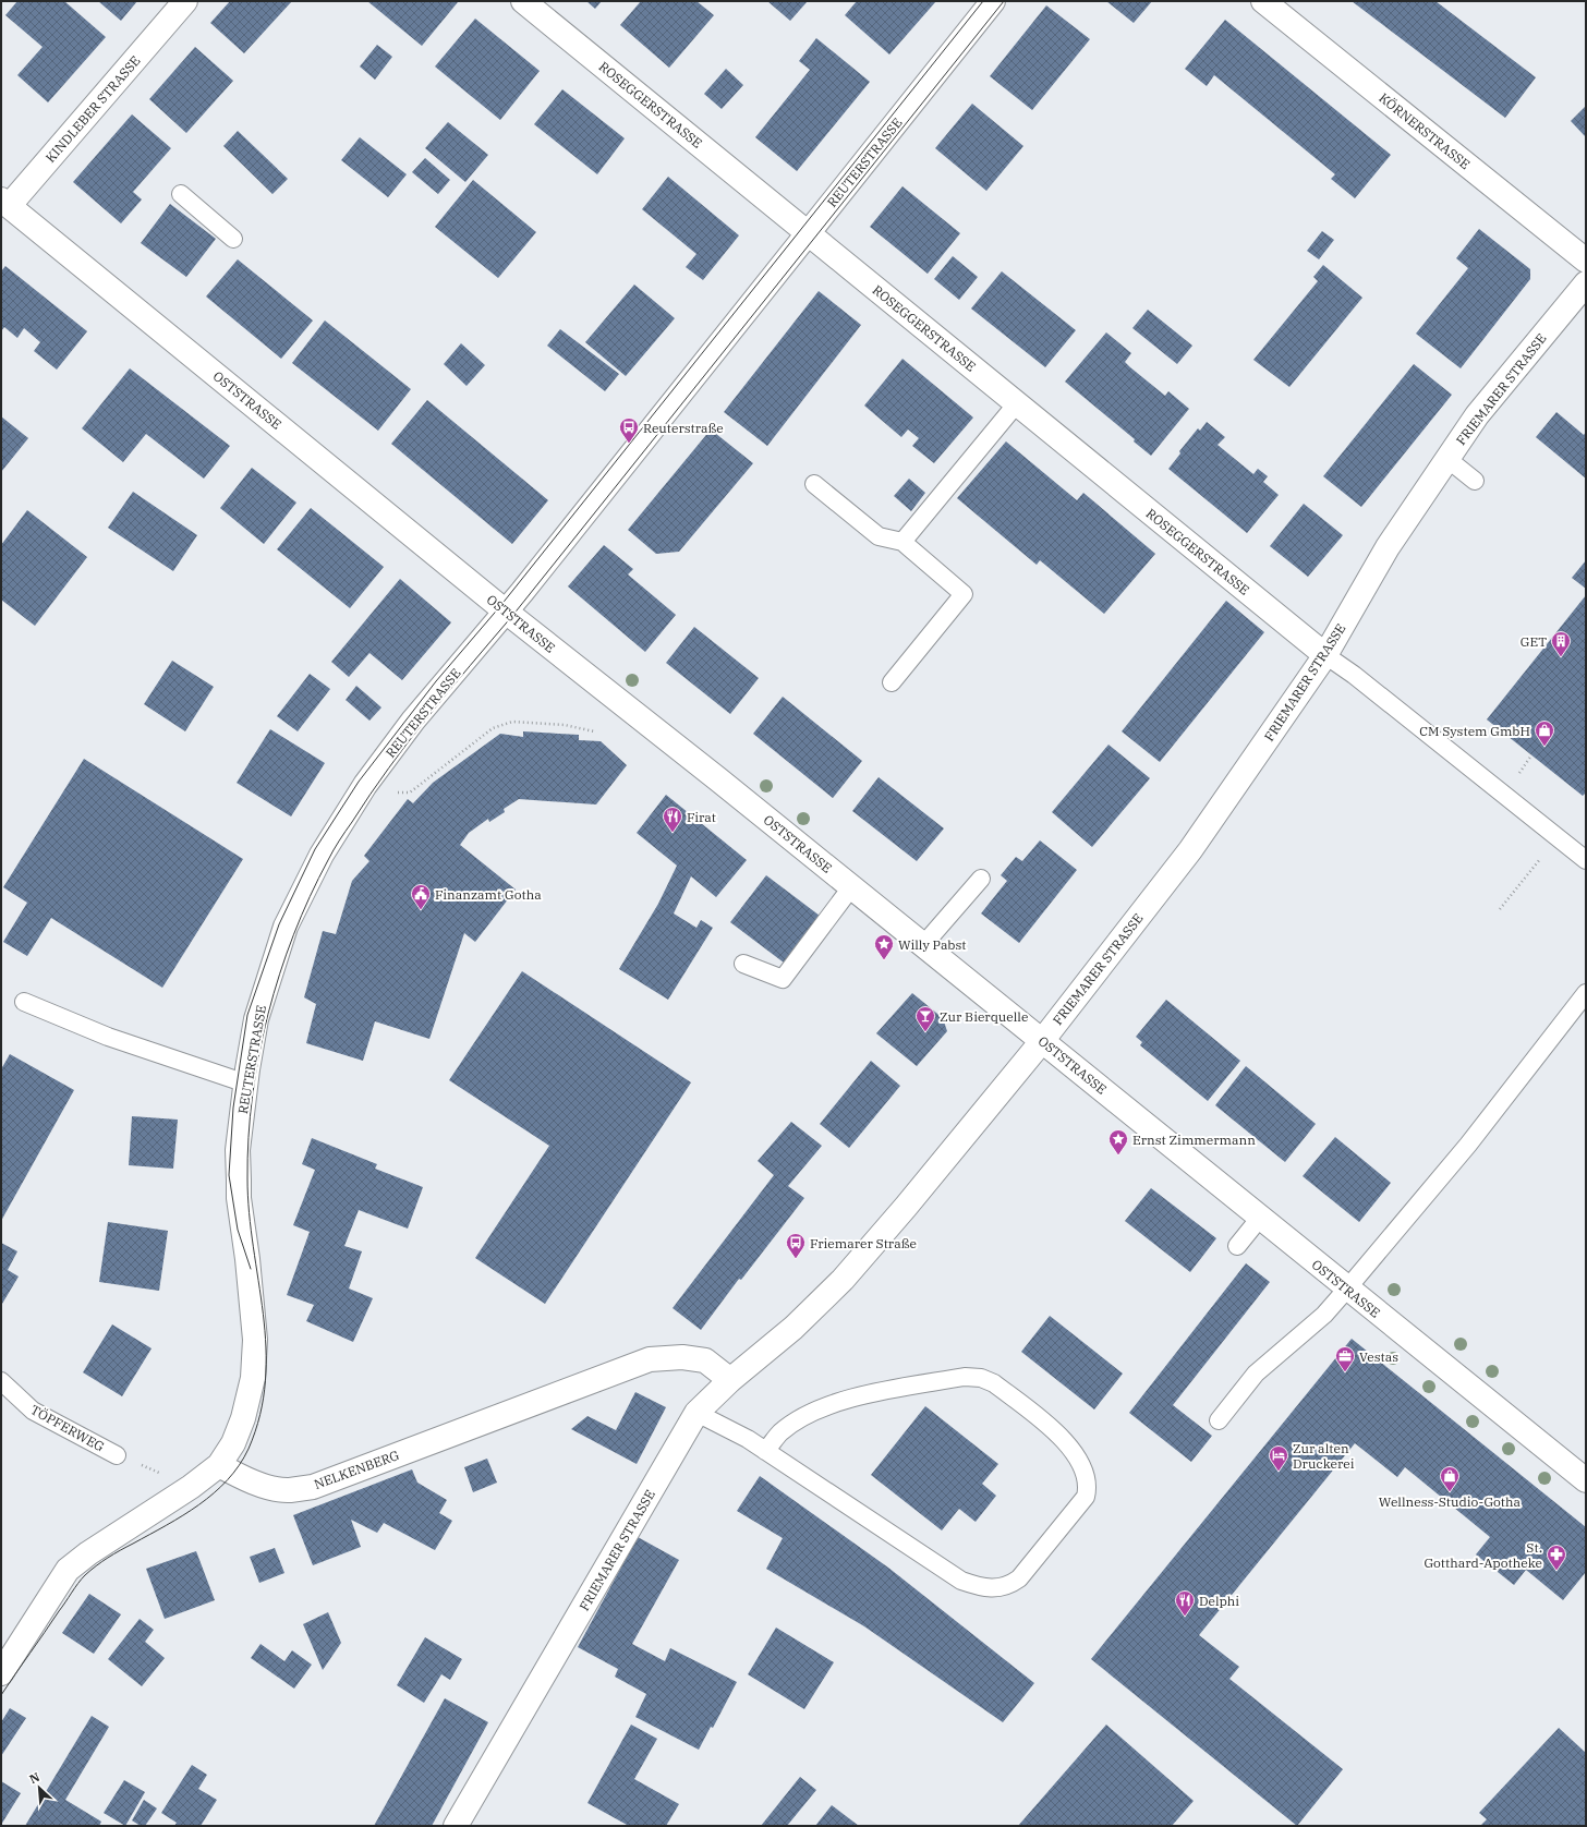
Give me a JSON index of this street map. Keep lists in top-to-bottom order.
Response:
{
  "streets": {
    "street": [
      "ROSEGGERSTRASSE",
      "KINDLEBER STRASSE",
      "KÖRNERSTRASSE",
      "REUTERSTRASSE",
      "FRIEMARER STRASSE",
      "OSTSTRASSE",
      "NELKENBERG"
    ],
    "lane": ["TÖPFERWEG"]
  },
  "crossings": [
    ["ROSEGGERSTRASSE", "REUTERSTRASSE"],
    ["ROSEGGERSTRASSE", "FRIEMARER STRASSE"],
    ["KINDLEBER STRASSE", "OSTSTRASSE"],
    ["REUTERSTRASSE", "OSTSTRASSE"],
    ["REUTERSTRASSE", "NELKENBERG"],
    ["FRIEMARER STRASSE", "OSTSTRASSE"],
    ["FRIEMARER STRASSE", "NELKENBERG"]
  ],
  "places": {
    "bus stop": ["Reuterstraße", "Friemarer Straße"],
    "building": ["GET"],
    "shop": ["CM System GmbH", "Wellness-Studio-Gotha"],
    "restaurant": ["Firat", "Delphi"],
    "public building": ["Finanzamt Gotha"],
    "place": ["Willy Pabst", "Ernst Zimmermann"],
    "bar": ["Zur Bierquelle"],
    "office": ["Vestas"],
    "hotel": ["Zur alten Druckerei"],
    "pharmacy": ["St. Gotthard-Apotheke"]
  },
  "north": "top left"
}
